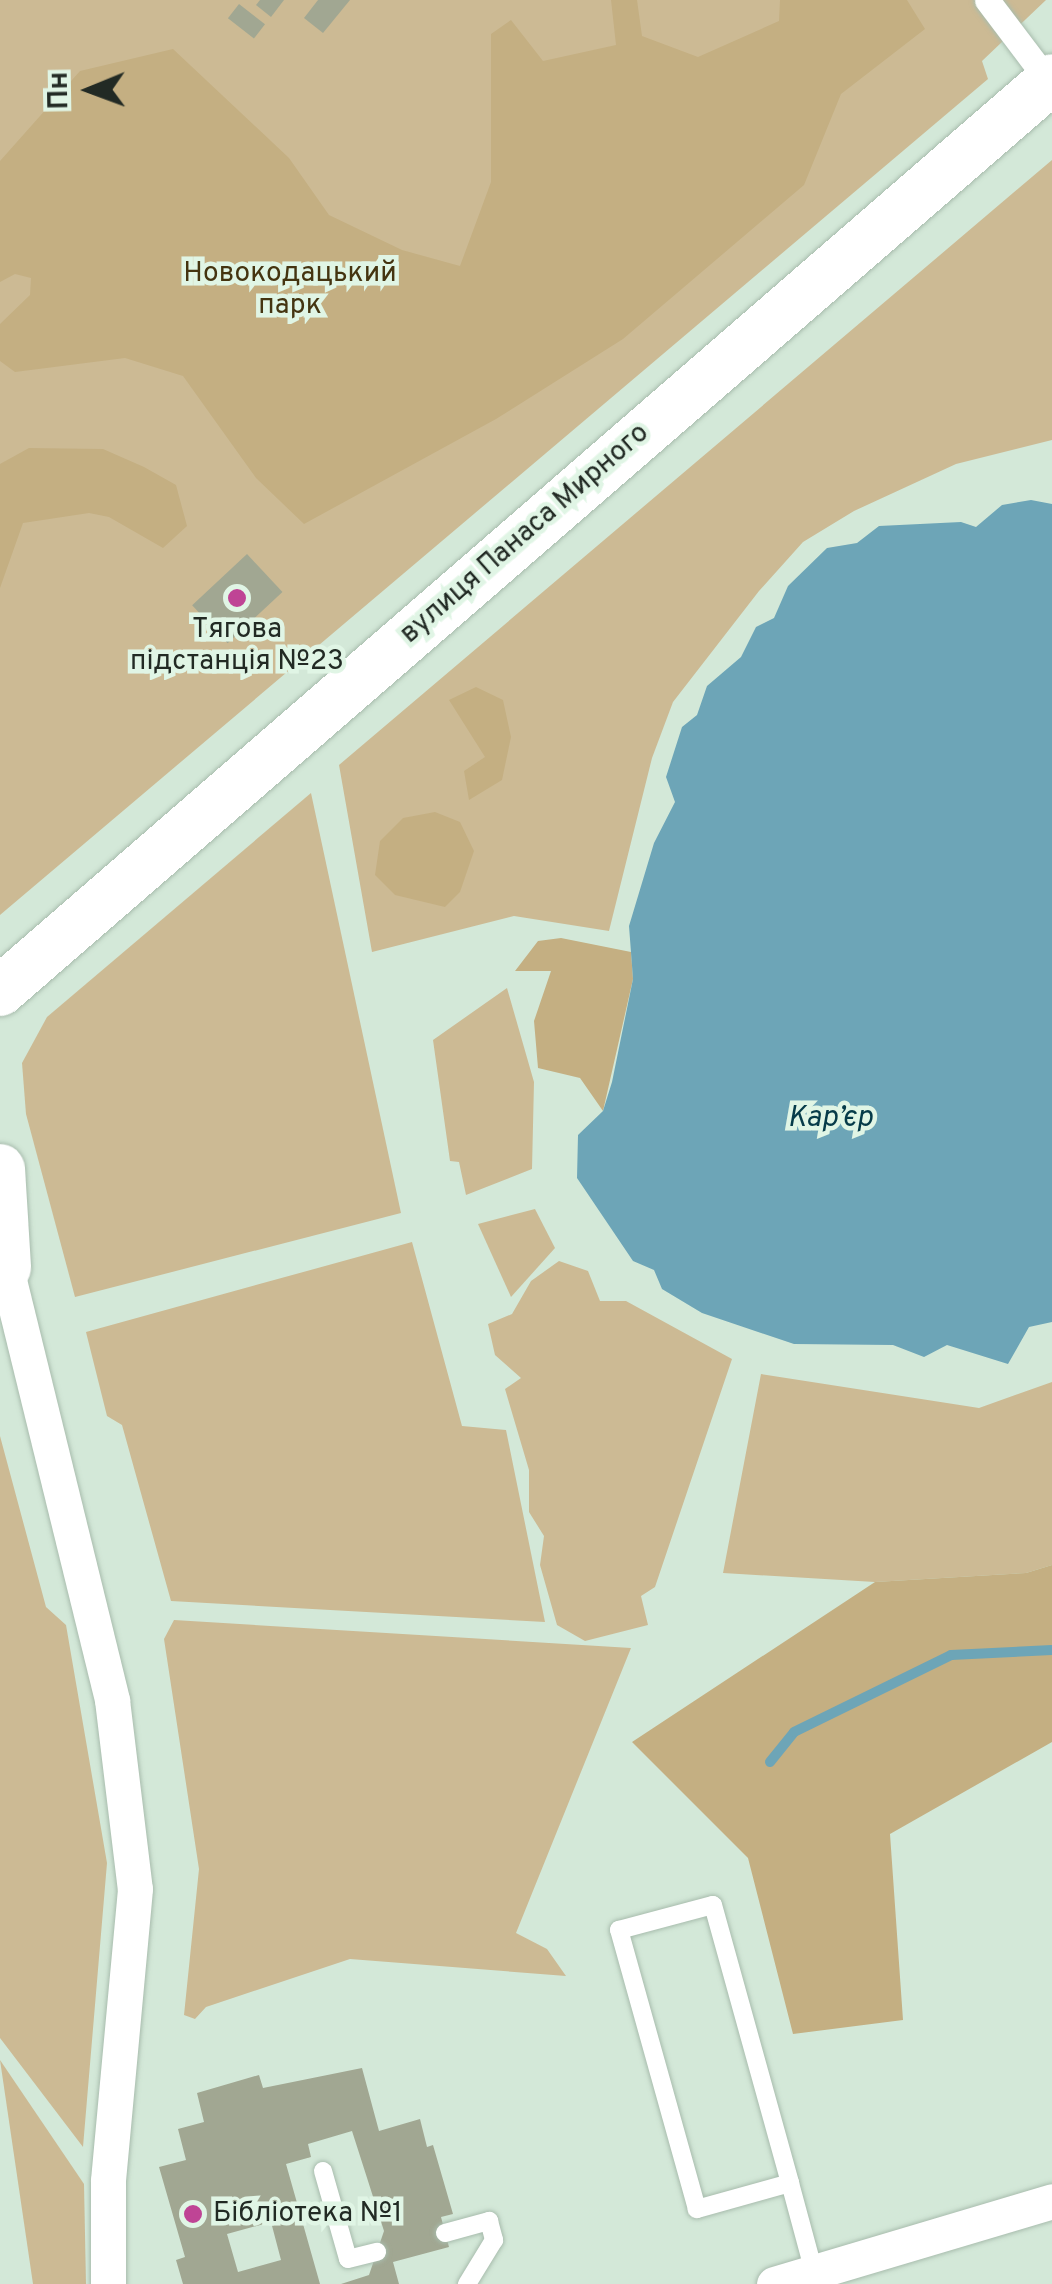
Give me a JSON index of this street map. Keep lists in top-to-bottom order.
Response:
{
  "streets": {
    "main road": ["вулиця Панаса Мирного"]
  },
  "water": ["Кар’єр"],
  "parks": ["Новокодацький парк"],
  "places": ["Тягова пiдстанцiя №23", "Бібліотека №1"],
  "north": "left"
}
